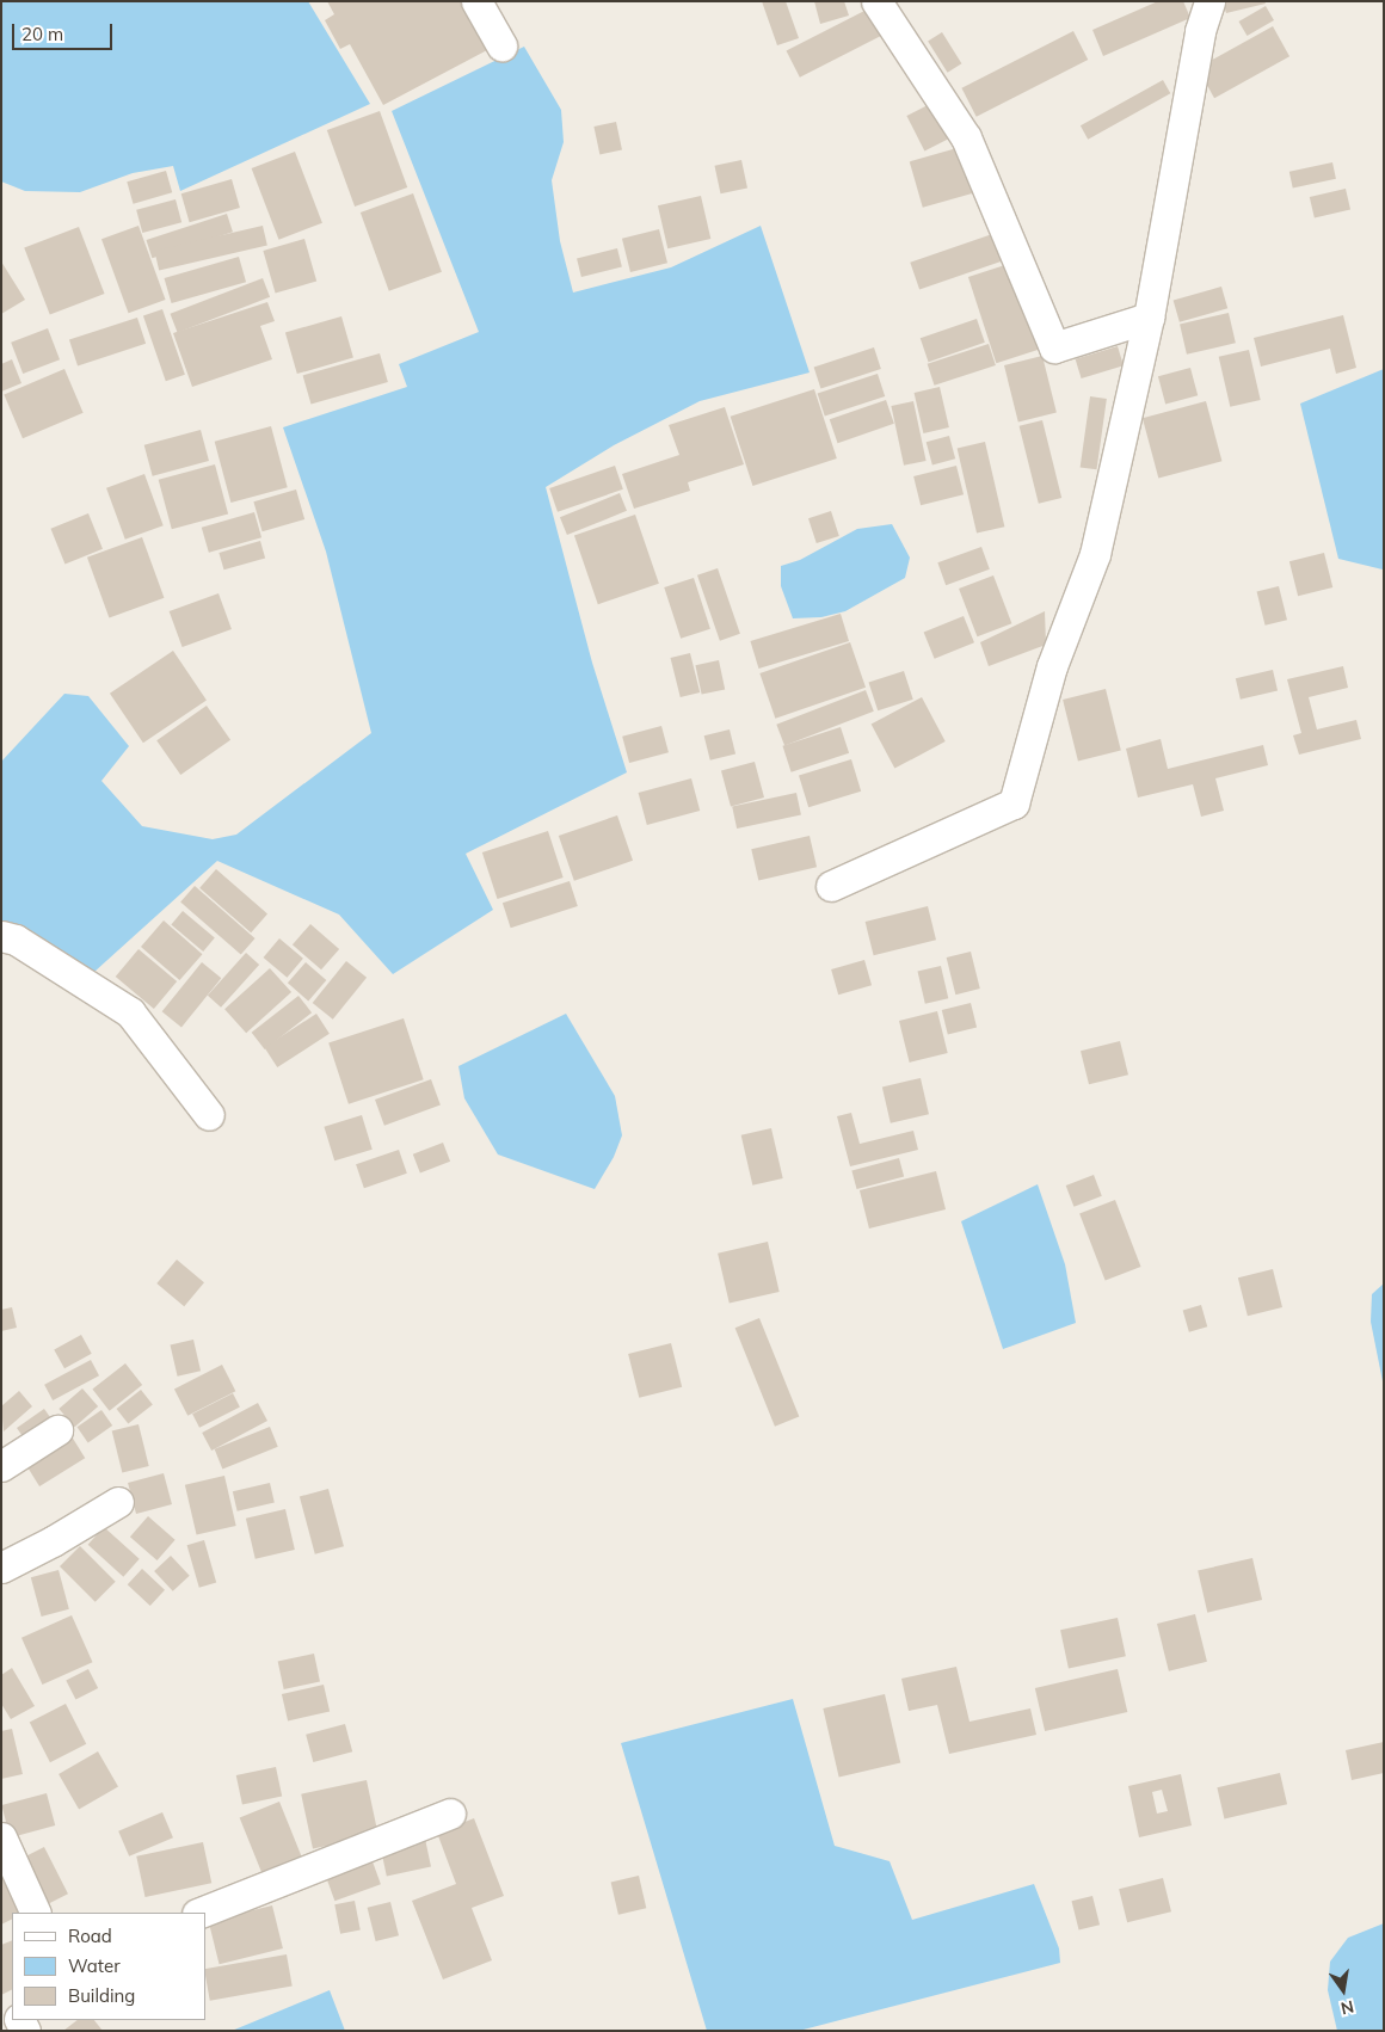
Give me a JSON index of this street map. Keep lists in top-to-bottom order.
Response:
{
  "legend": ["Road", "Water", "Building"],
  "scale_bar": "20 m",
  "north": "bottom"
}
